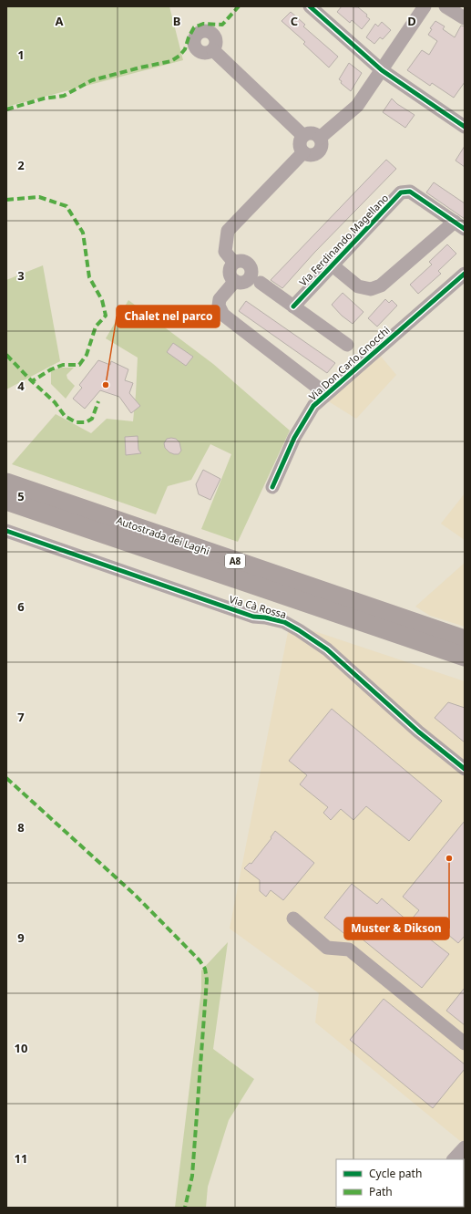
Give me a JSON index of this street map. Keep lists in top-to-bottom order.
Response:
{
  "streets": {
    "highway": ["Autostrada dei Laghi", "A8"],
    "street": ["Via Ferdinando Magellano", "Via Don Carlo Gnocchi", "Via Cà Rossa"]
  },
  "places": ["Chalet nel parco", "Muster & Dikson"],
  "legend": ["Cycle path", "Path"],
  "grid": {
    "columns": [
      "A",
      "B",
      "C",
      "D"
    ],
    "rows": [
      "1",
      "2",
      "3",
      "4",
      "5",
      "6",
      "7",
      "8",
      "9",
      "10",
      "11"
    ]
  }
}
